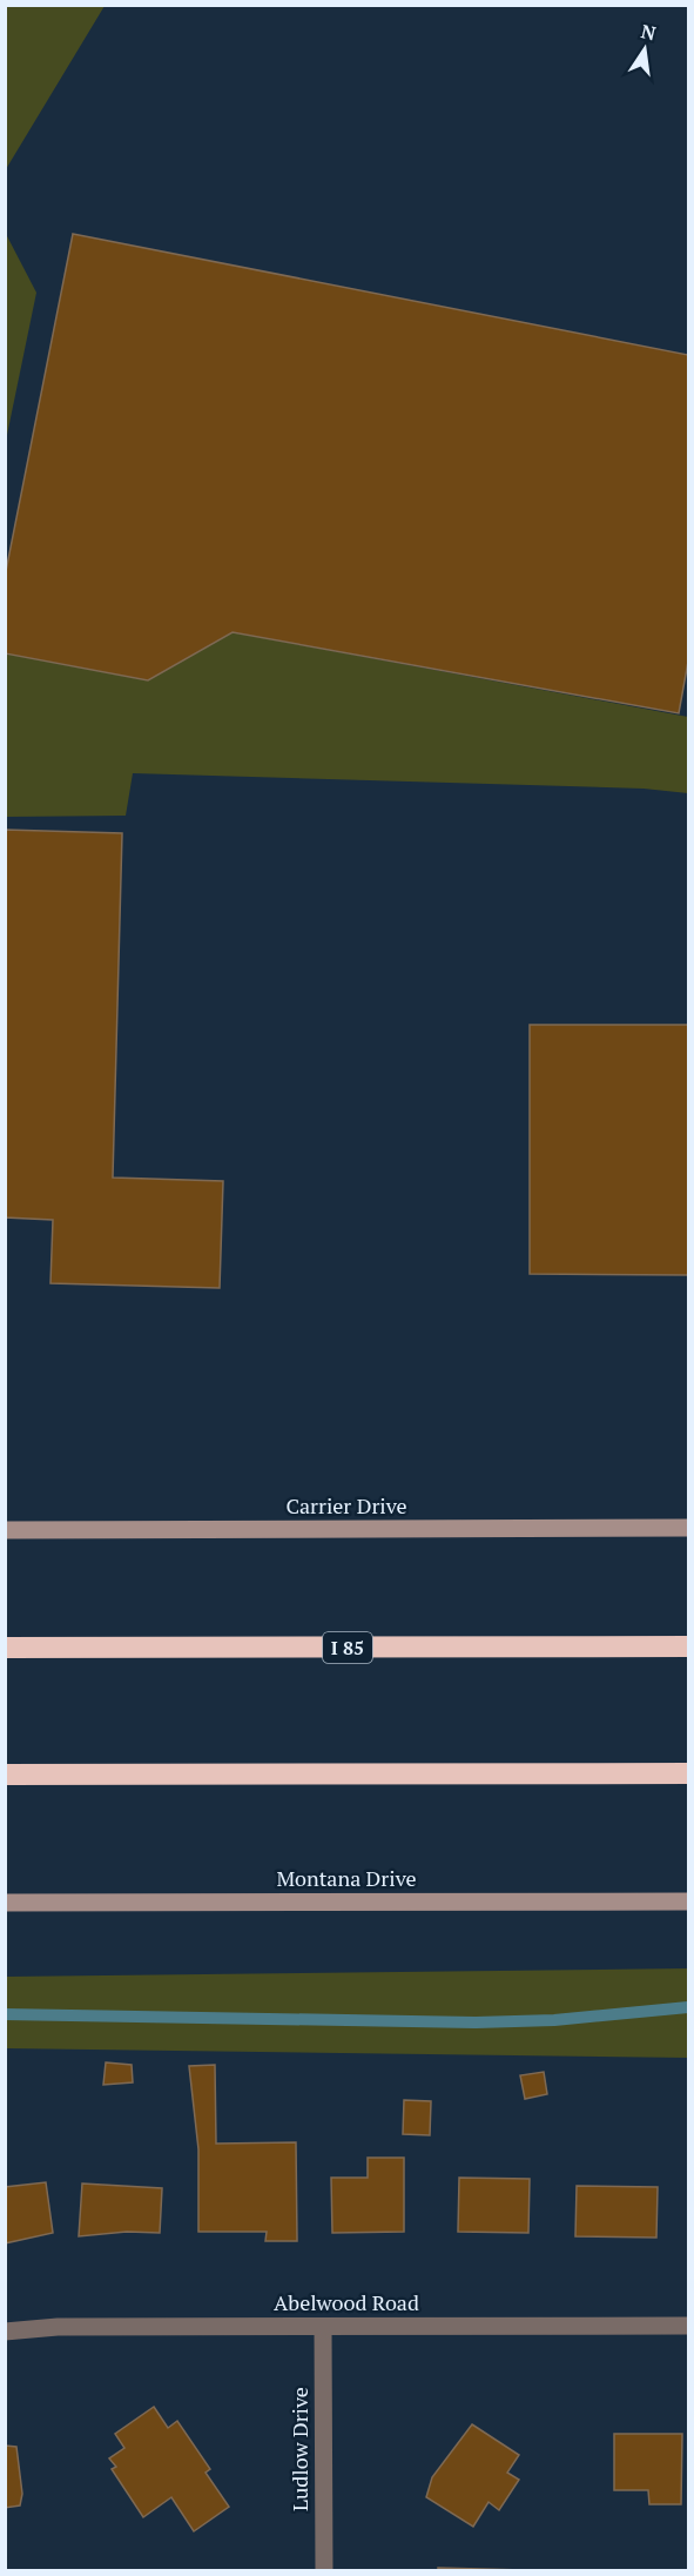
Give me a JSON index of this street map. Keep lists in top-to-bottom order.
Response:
{
  "streets": {
    "highway": ["I 85"],
    "street": [
      "Carrier Drive",
      "Montana Drive",
      "Abelwood Road",
      "Ludlow Drive"
    ]
  },
  "crossings": [
    ["Abelwood Road", "Ludlow Drive"]
  ],
  "north": "top"
}
